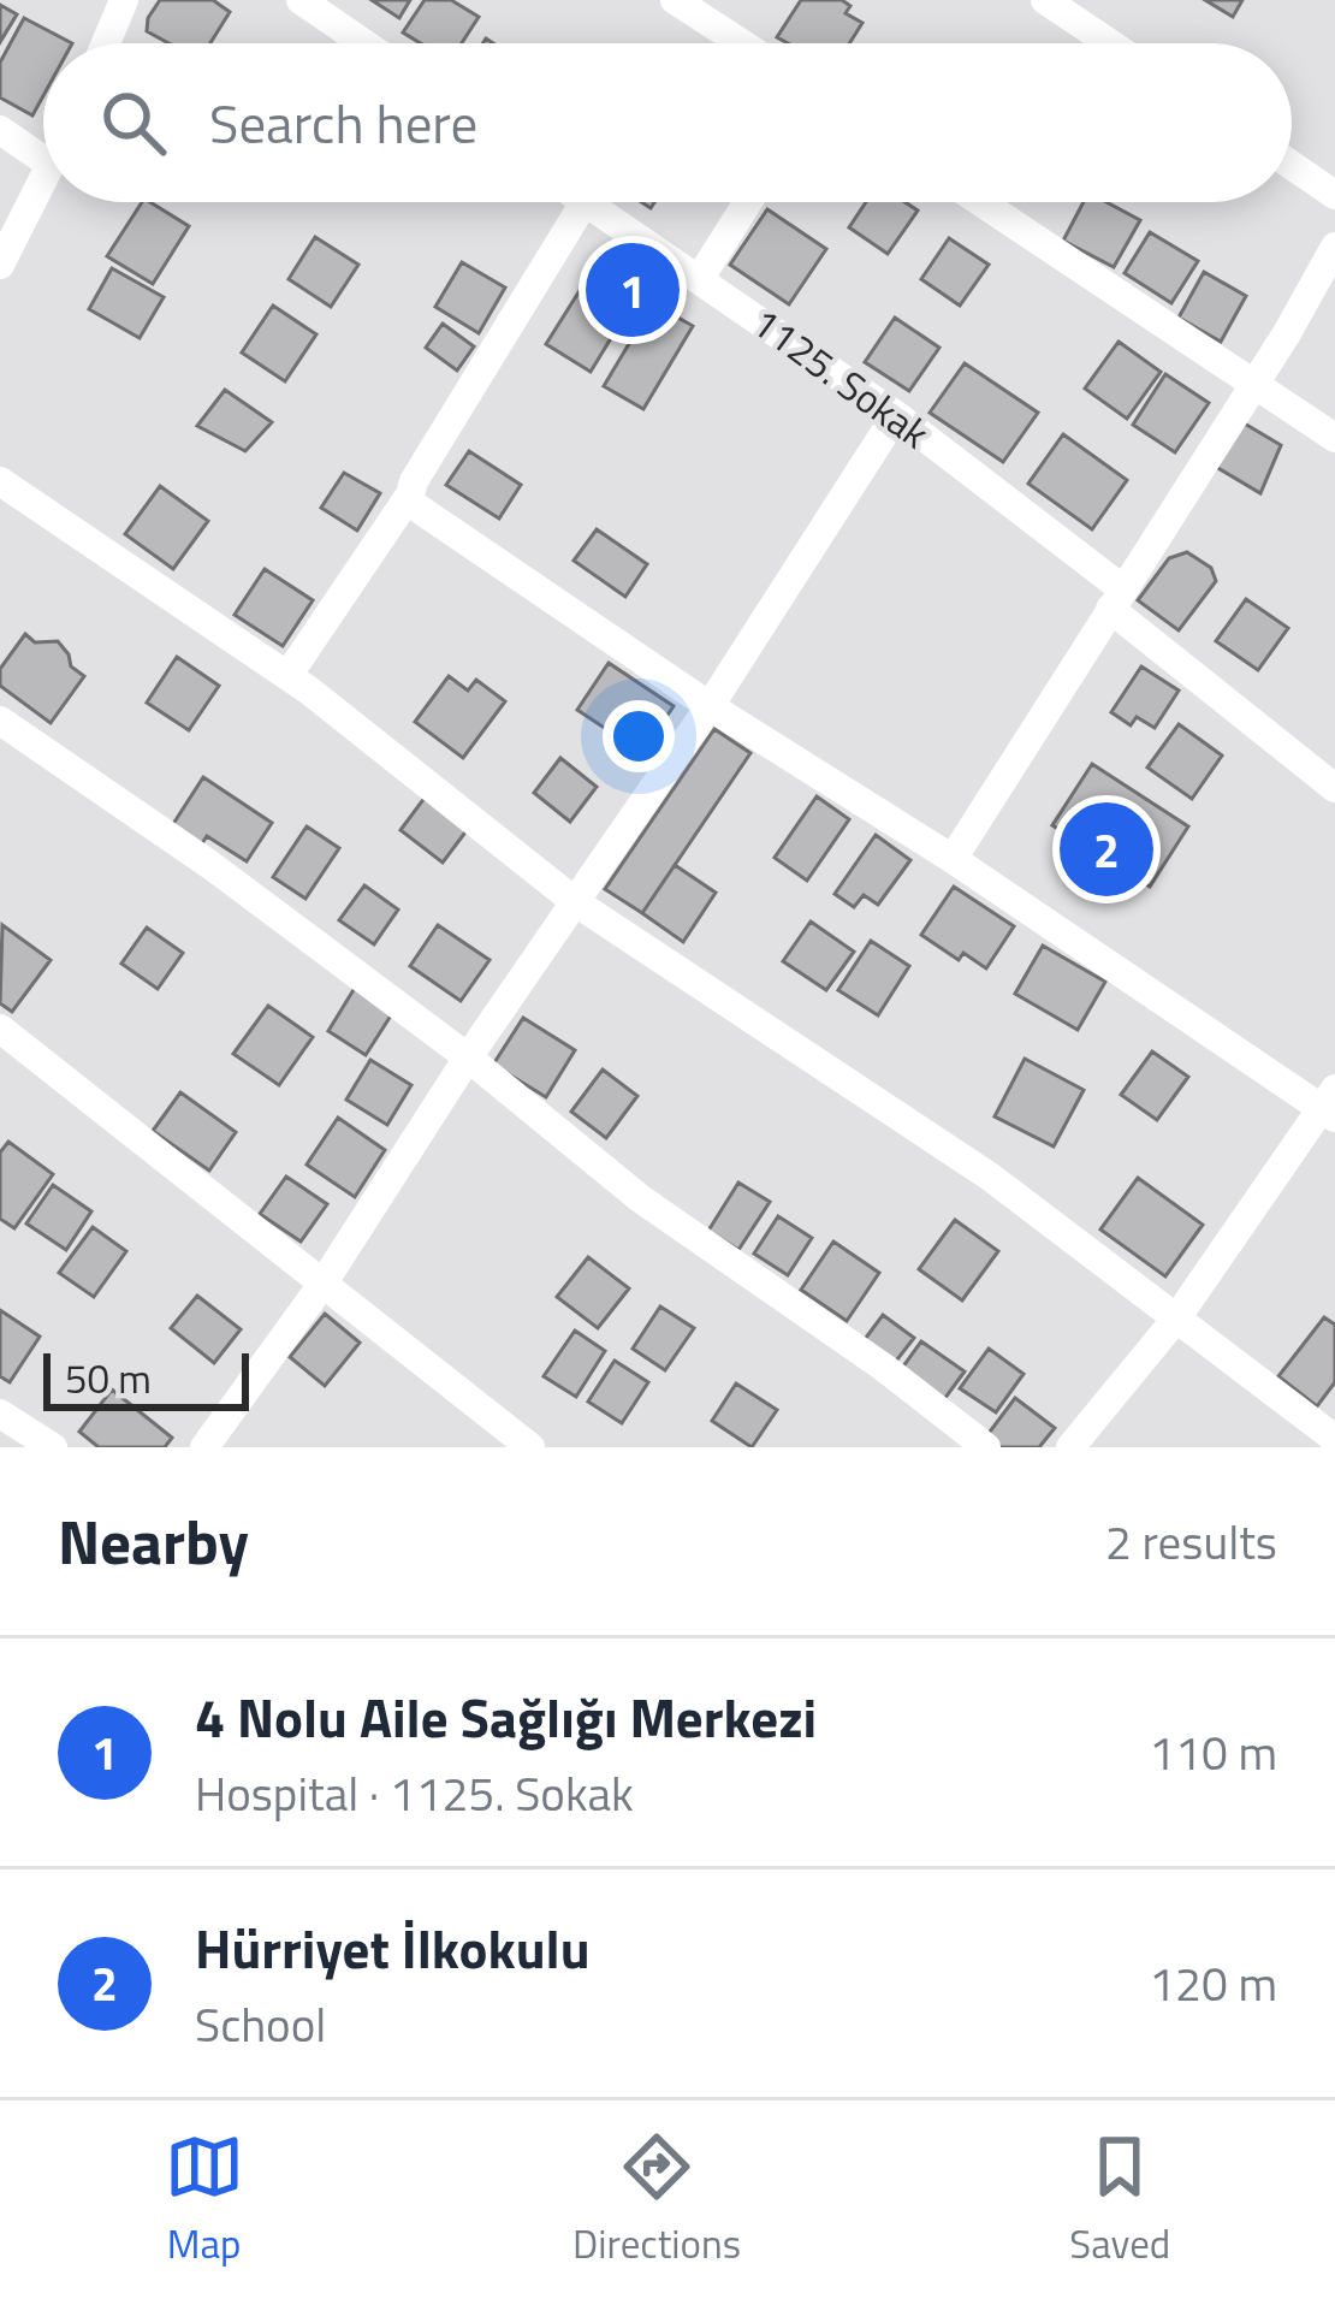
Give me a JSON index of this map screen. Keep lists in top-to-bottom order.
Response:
{
  "streets": {
    "street": ["1125. Sokak"]
  },
  "scale_bar": "50 m",
  "page": {
    "search": "Search here",
    "pins": ["1", "2"],
    "scale": "50 m",
    "heading": ["Nearby", "2 results"],
    "list": [
      {
        "mark": "1",
        "name": "4 Nolu Aile Sağlığı Merkezi",
        "note": "Hospital · 1125. Sokak",
        "value": "110 m"
      },
      {
        "mark": "2",
        "name": "Hürriyet İlkokulu",
        "note": "School",
        "value": "120 m"
      }
    ],
    "nav": ["Map", "Directions", "Saved"]
  }
}
